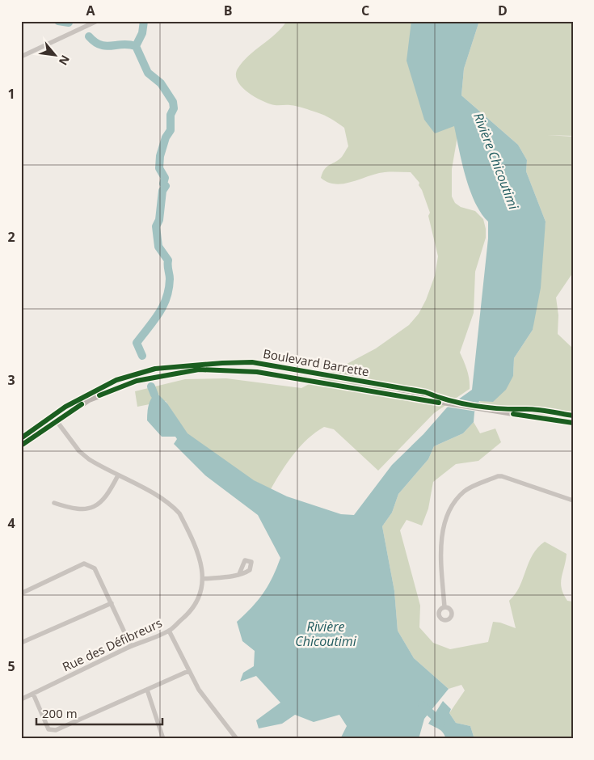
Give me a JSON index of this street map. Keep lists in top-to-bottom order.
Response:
{
  "streets": {
    "street": ["Boulevard Barrette", "Rue des Défibreurs"]
  },
  "crossings": [
    ["Boulevard Barrette", "Rue des Défibreurs"]
  ],
  "water": ["Rivière Chicoutimi"],
  "scale_bar": "200 m",
  "north": "bottom right",
  "grid": {
    "columns": [
      "A",
      "B",
      "C",
      "D"
    ],
    "rows": [
      "1",
      "2",
      "3",
      "4",
      "5"
    ]
  }
}
